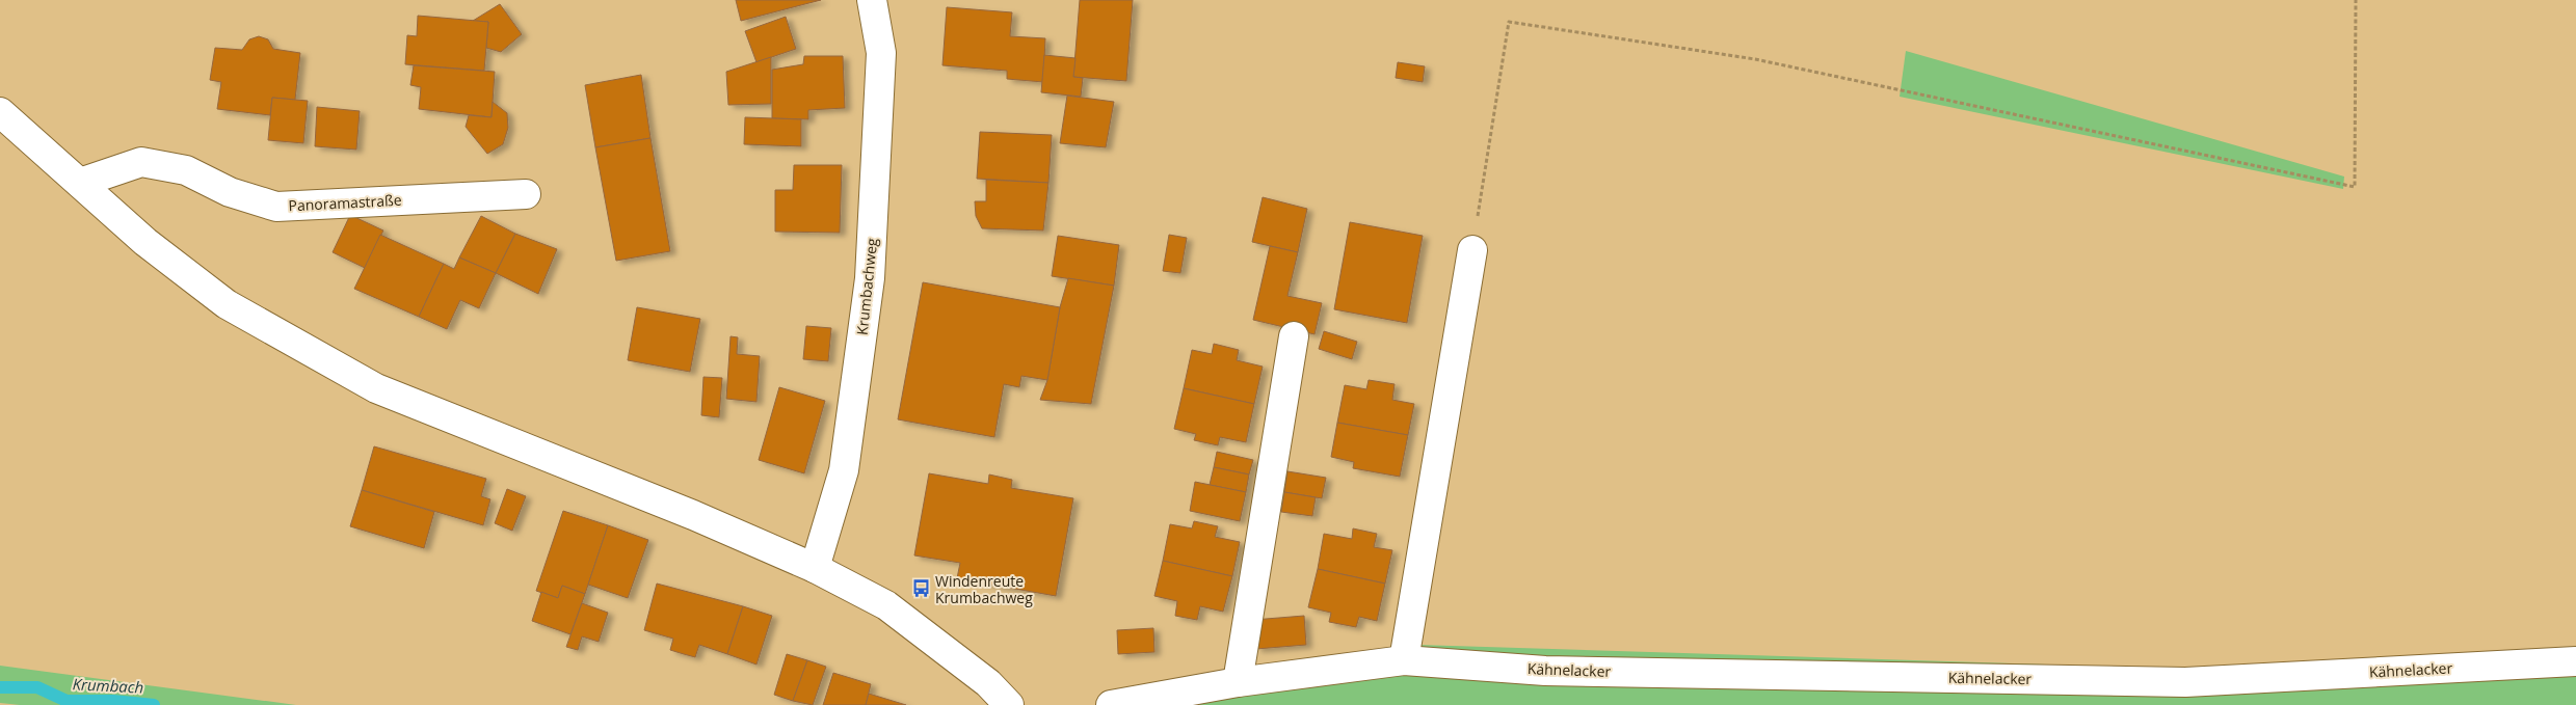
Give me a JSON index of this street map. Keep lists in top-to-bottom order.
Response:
{
  "streets": {
    "street": ["Panoramastraße", "Krumbachweg", "Kähnelacker"]
  },
  "water": ["Krumbach"],
  "places": {
    "bus stop": ["Windenreute Krumbachweg"]
  }
}
